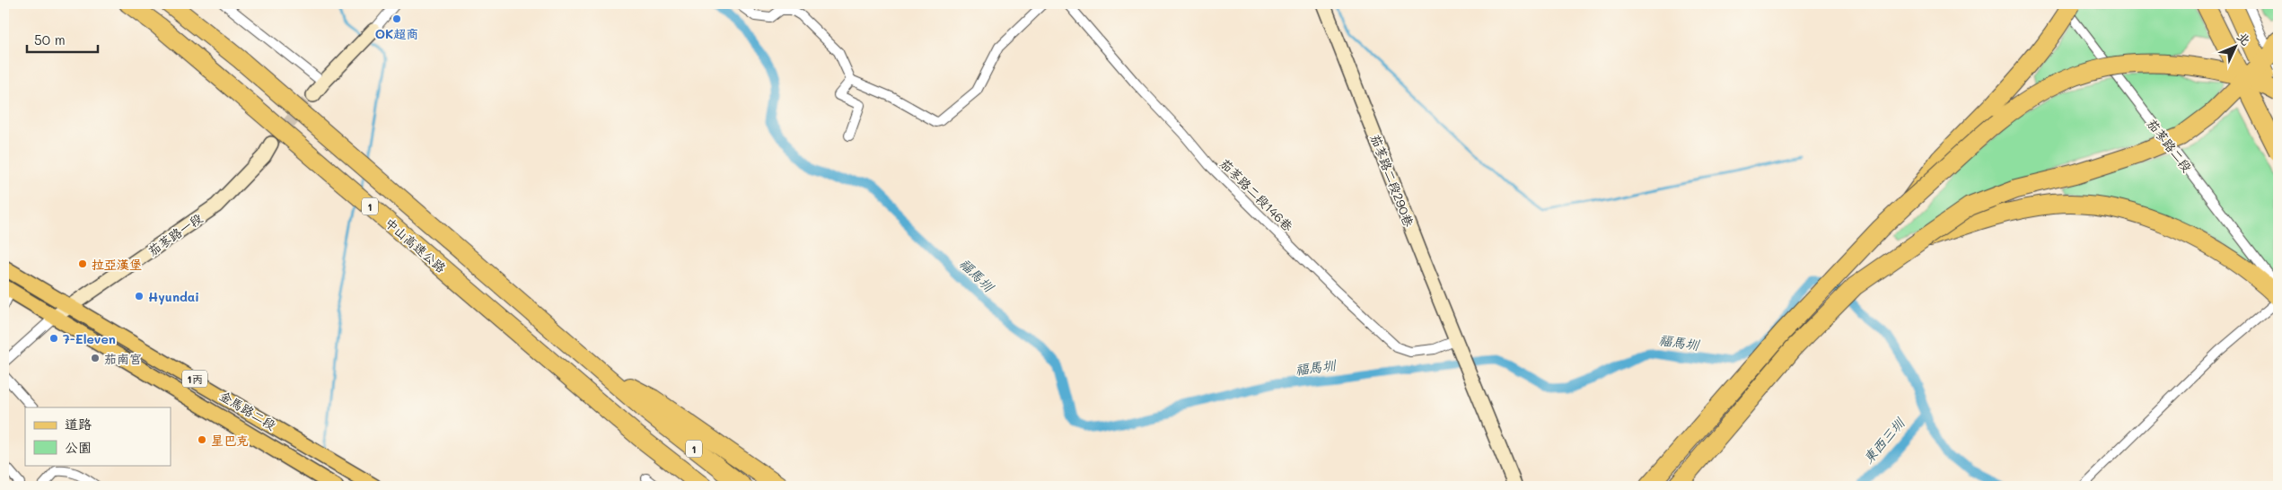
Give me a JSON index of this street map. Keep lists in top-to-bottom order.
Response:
{
  "streets": {
    "highway": ["1", "中山高速公路"],
    "main road": ["1丙", "金馬路二段"],
    "street": [
      "茄苳路二段",
      "茄苳路二段290巷",
      "茄苳路二段146巷",
      "茄苳路一段"
    ]
  },
  "crossings": [
    ["茄苳路二段290巷", "茄苳路二段146巷"],
    ["茄苳路一段", "金馬路二段"]
  ],
  "water": ["福馬圳", "東西三圳"],
  "places": [
    "OK超商",
    "拉亞漢堡",
    "Hyundai",
    "7-Eleven",
    "茄南宮",
    "星巴克"
  ],
  "legend": ["道路", "公園"],
  "scale_bar": "50 m",
  "north": "top right"
}
